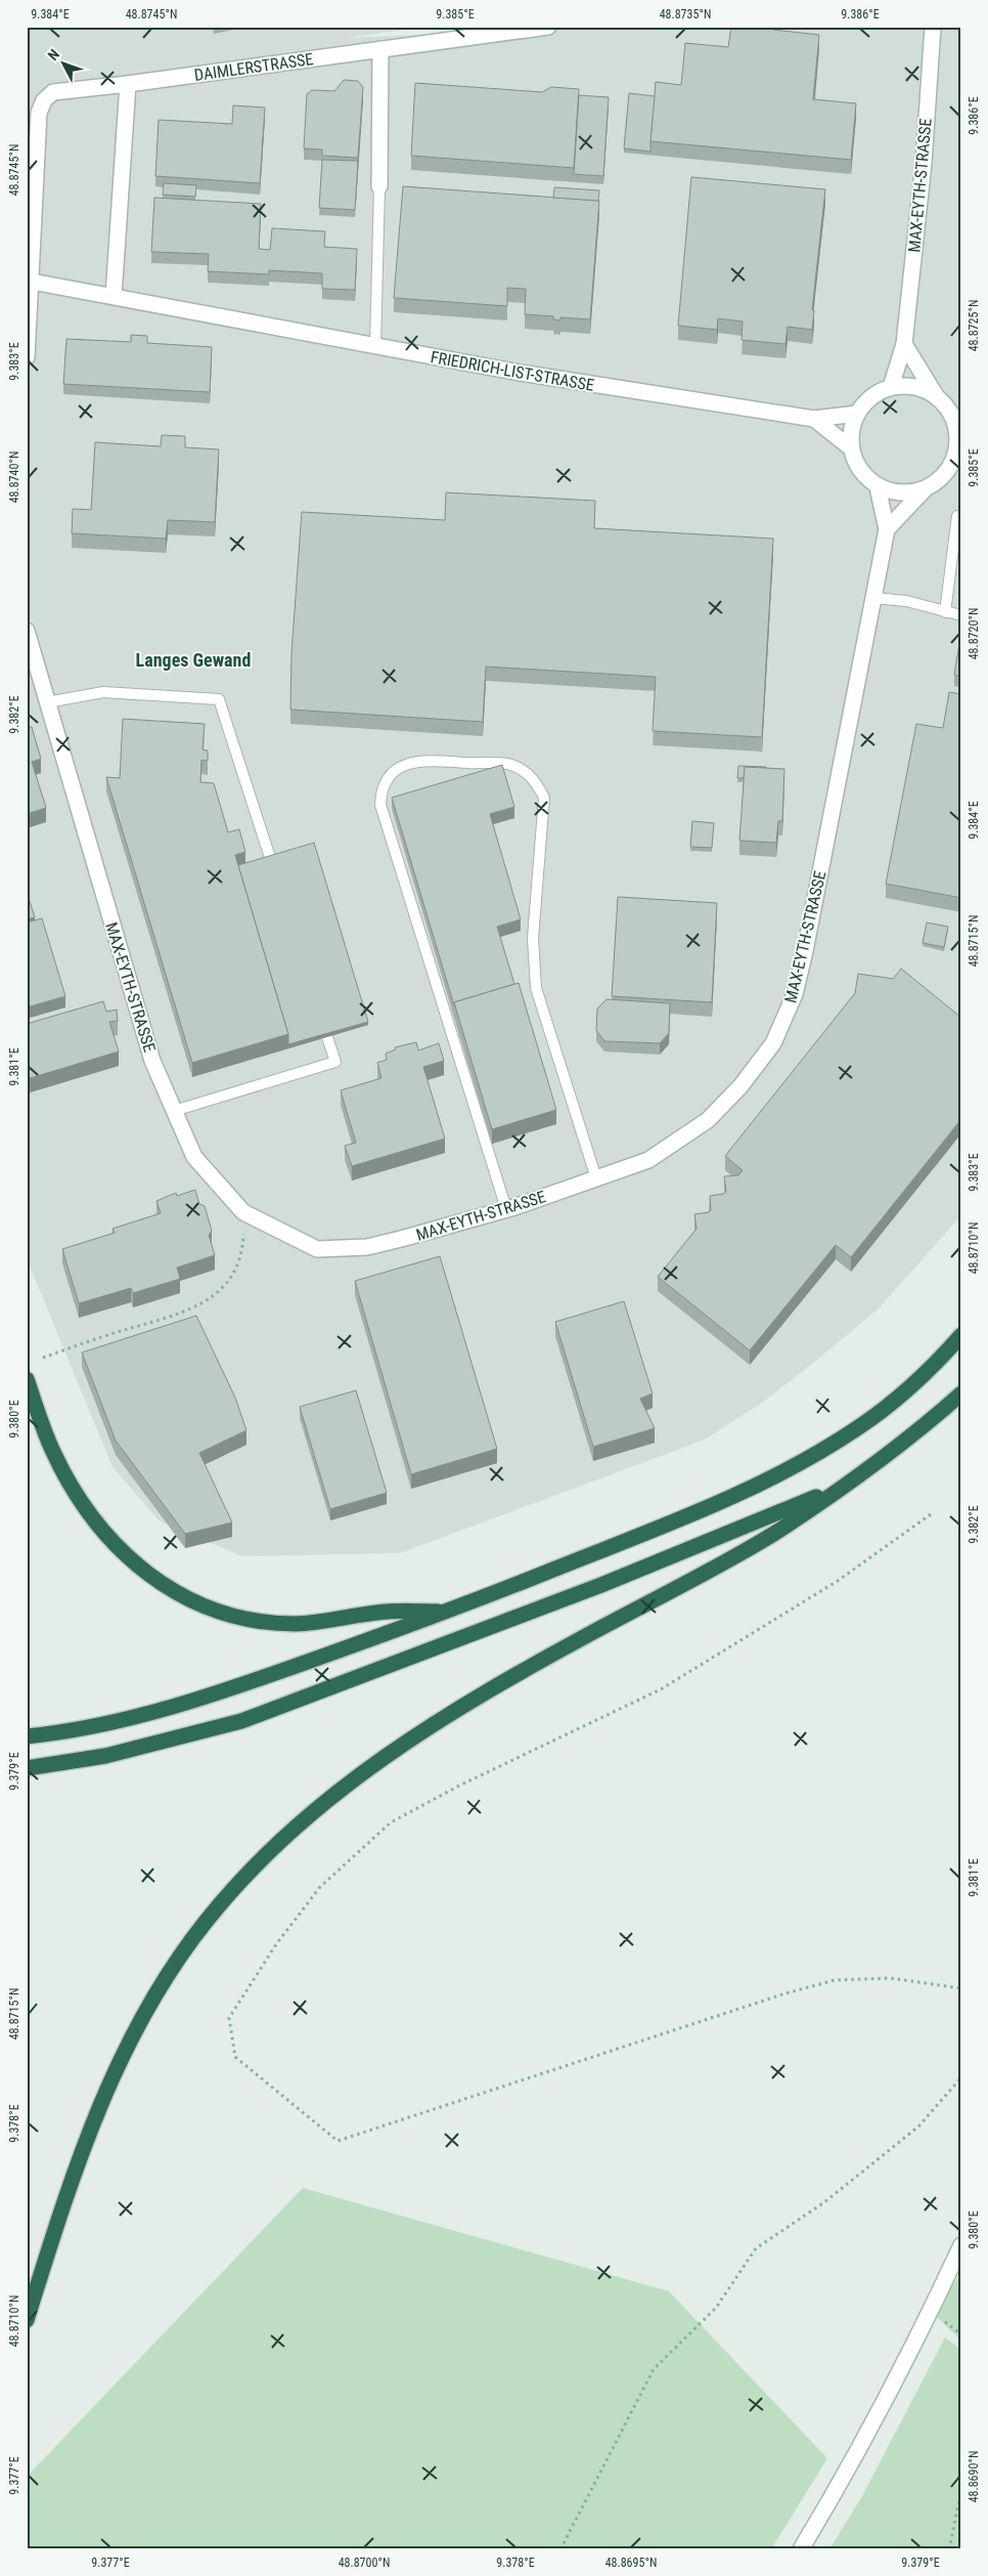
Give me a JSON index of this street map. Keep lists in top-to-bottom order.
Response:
{
  "streets": {
    "street": ["DAIMLERSTRASSE", "MAX-EYTH-STRASSE", "FRIEDRICH-LIST-STRASSE"]
  },
  "crossings": [
    ["DAIMLERSTRASSE", "FRIEDRICH-LIST-STRASSE"],
    ["MAX-EYTH-STRASSE", "FRIEDRICH-LIST-STRASSE"]
  ],
  "districts": ["Langes Gewand"],
  "north": "top left",
  "coordinates": [
    "9.384°E",
    "48.8745°N",
    "9.385°E",
    "48.8735°N",
    "9.386°E",
    "48.8725°N",
    "9.383°E",
    "48.8740°N",
    "48.8720°N",
    "9.382°E",
    "48.8715°N",
    "9.381°E",
    "48.8710°N",
    "9.380°E",
    "9.379°E",
    "9.378°E",
    "9.377°E",
    "48.8690°N",
    "48.8700°N",
    "48.8695°N"
  ]
}
